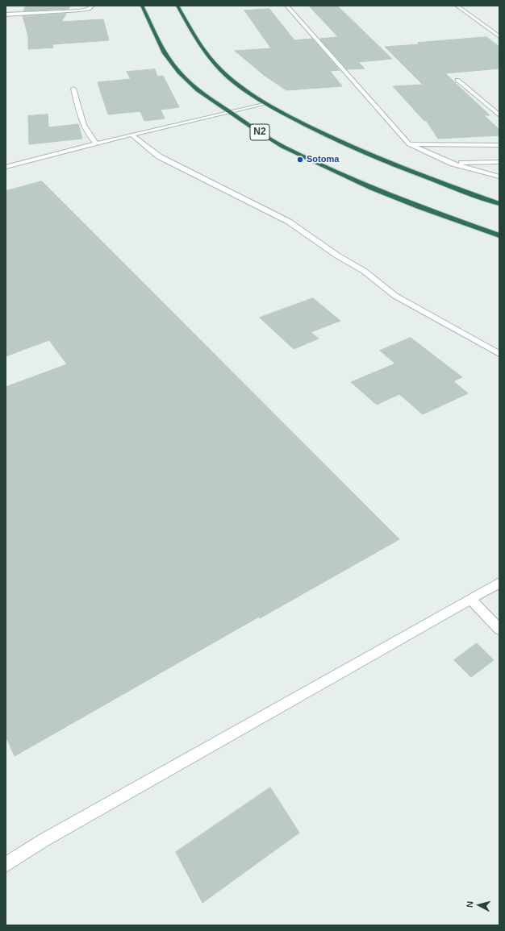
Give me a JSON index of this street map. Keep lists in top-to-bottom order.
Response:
{
  "streets": {
    "highway": ["N2"]
  },
  "places": ["Sotoma"],
  "north": "left"
}
